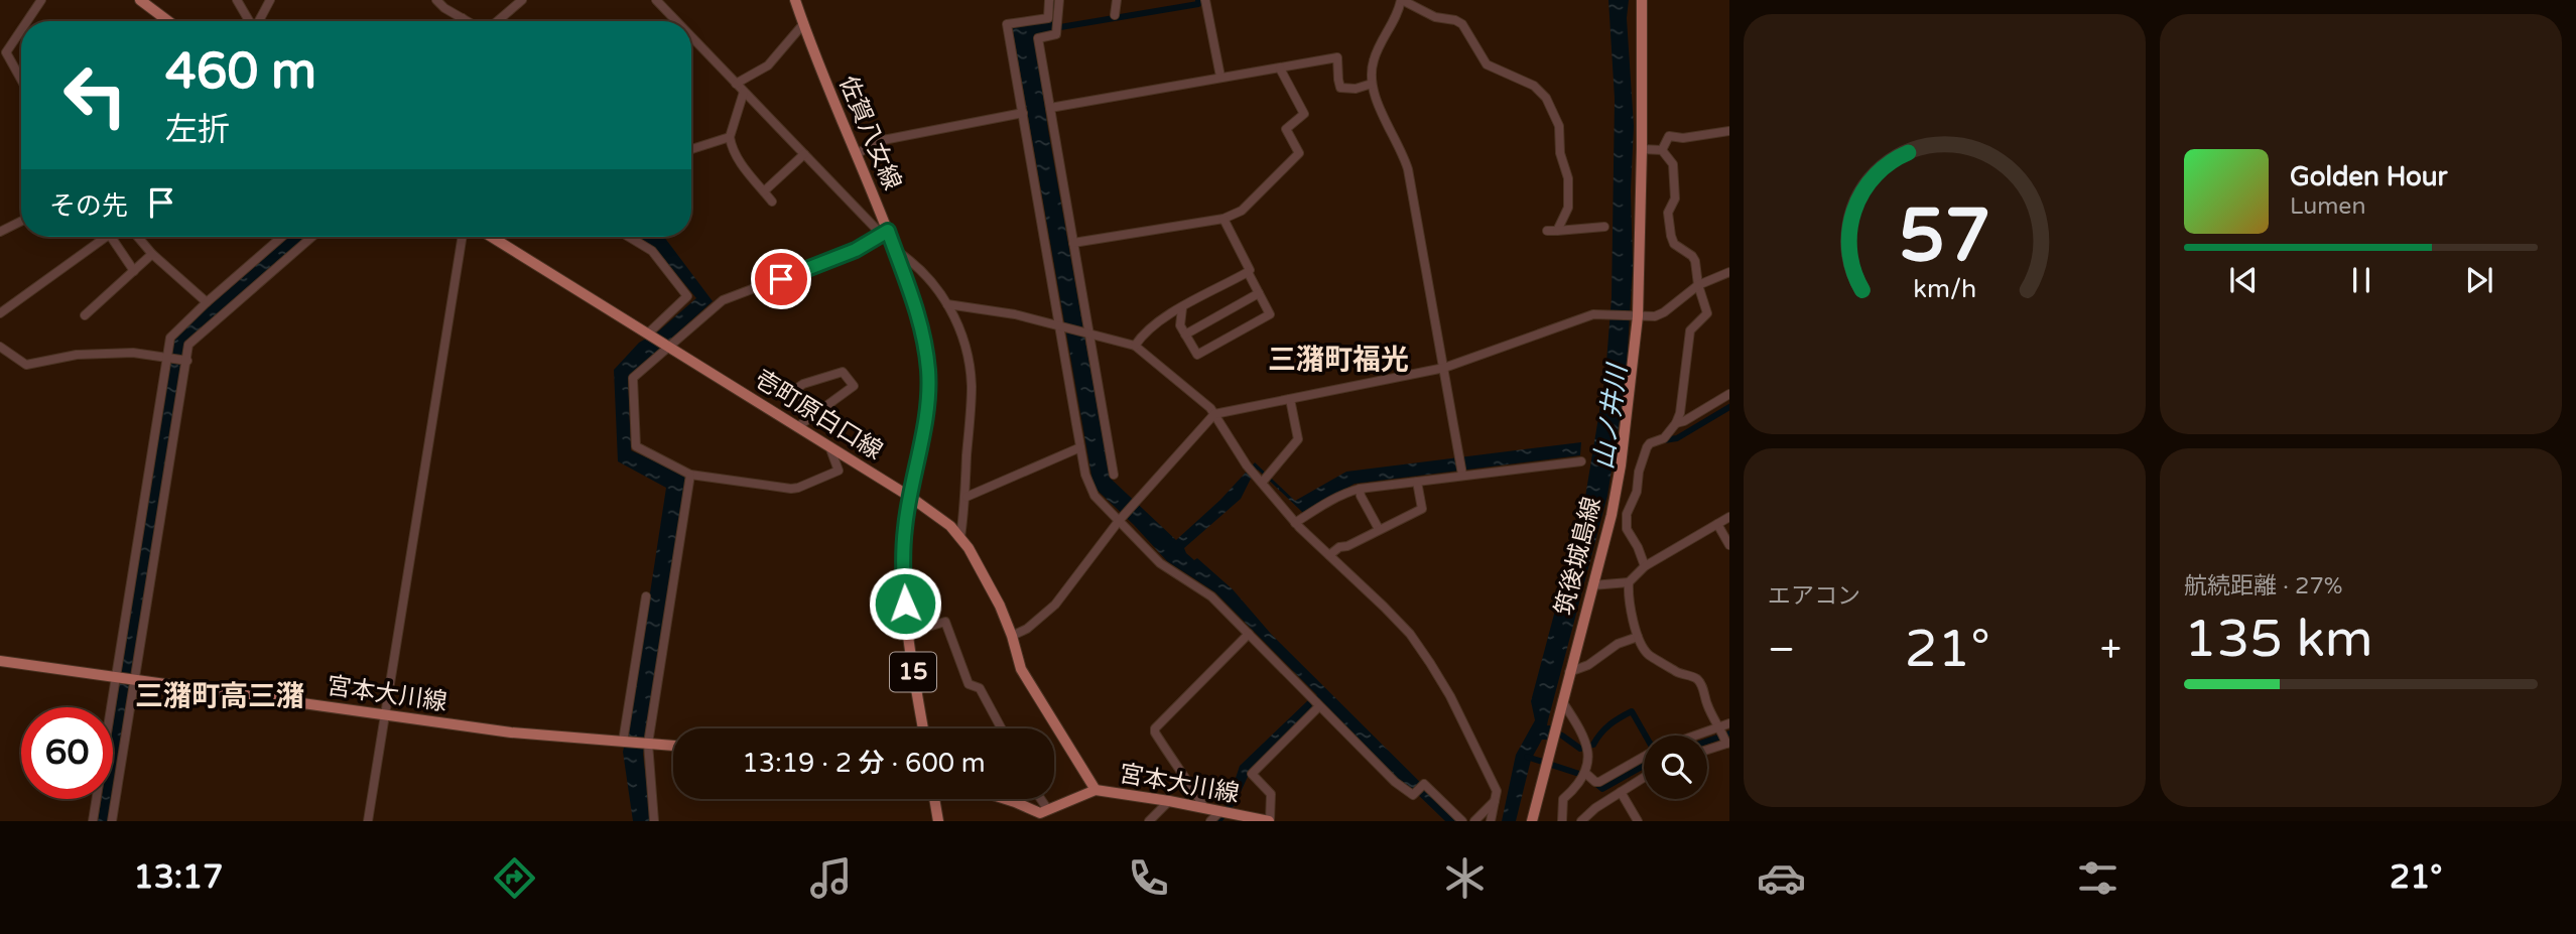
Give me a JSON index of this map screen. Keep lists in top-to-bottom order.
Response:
{
  "streets": {
    "main road": [
      "佐賀八女線",
      "壱町原白口線",
      "筑後城島線",
      "15",
      "宮本大川線"
    ]
  },
  "crossings": [
    ["佐賀八女線", "壱町原白口線"],
    ["壱町原白口線", "宮本大川線"]
  ],
  "districts": ["三潴町福光", "三潴町高三潴"],
  "water": ["山ノ井川"],
  "page": {
    "turn": ["460 m", "左折"],
    "song": ["Golden Hour", "Lumen"],
    "then": "その先",
    "tile": [
      "エアコン",
      ["航続距離 · 27%", "135 km"]
    ],
    "heat": ["−", "21°", "+"],
    "limit": "60",
    "trip": "13:19 · 2 分 · 600 m",
    "tabs": ["13:17", "21°"],
    "gauge": ["57", "km/h"]
  }
}
